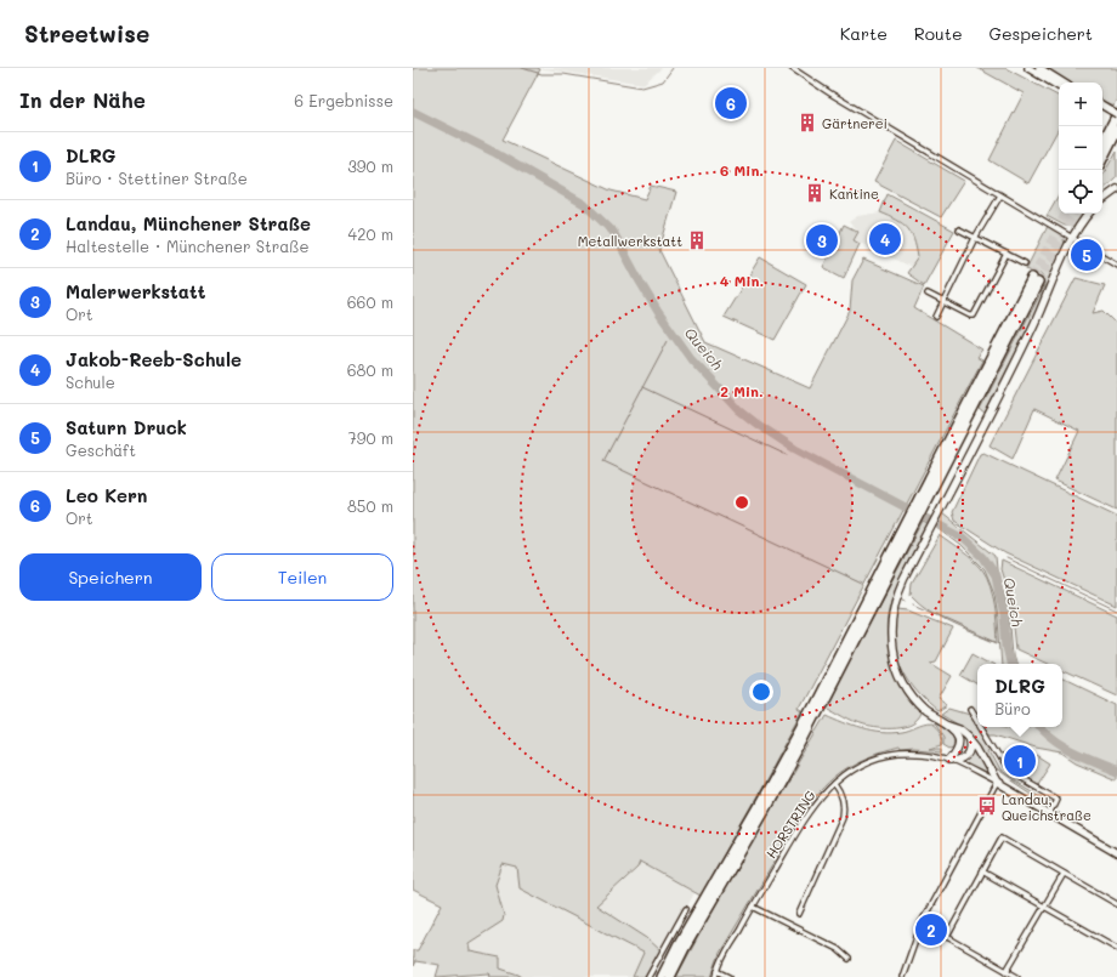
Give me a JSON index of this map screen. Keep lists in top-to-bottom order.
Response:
{
  "streets": {
    "street": ["HORSTRING"]
  },
  "water": ["Queich"],
  "places": {
    "building": ["Gärtnerei", "Kantine", "Metallwerkstatt"],
    "bus stop": ["Landau, Queichstraße"]
  },
  "page": {
    "header": "Streetwise",
    "nav": ["Karte", "Route", "Gespeichert"],
    "heading": ["In der Nähe", "6 Ergebnisse"],
    "map_buttons": ["+", "−"],
    "pins": [
      "6",
      "4",
      "3",
      "5",
      "1",
      "2"
    ],
    "list": [
      {
        "mark": "1",
        "name": "DLRG",
        "note": "Büro · Stettiner Straße",
        "value": "390 m"
      },
      {
        "mark": "2",
        "name": "Landau, Münchener Straße",
        "note": "Haltestelle · Münchener Straße",
        "value": "420 m"
      },
      {
        "mark": "3",
        "name": "Malerwerkstatt",
        "note": "Ort",
        "value": "660 m"
      },
      {
        "mark": "4",
        "name": "Jakob-Reeb-Schule",
        "note": "Schule",
        "value": "680 m"
      },
      {
        "mark": "5",
        "name": "Saturn Druck",
        "note": "Geschäft",
        "value": "790 m"
      },
      {
        "mark": "6",
        "name": "Leo Kern",
        "note": "Ort",
        "value": "850 m"
      }
    ],
    "buttons": ["Speichern", "Teilen"],
    "popup": ["DLRG", "Büro"]
  },
  "rings": ["6 Min.", "4 Min.", "2 Min."]
}
